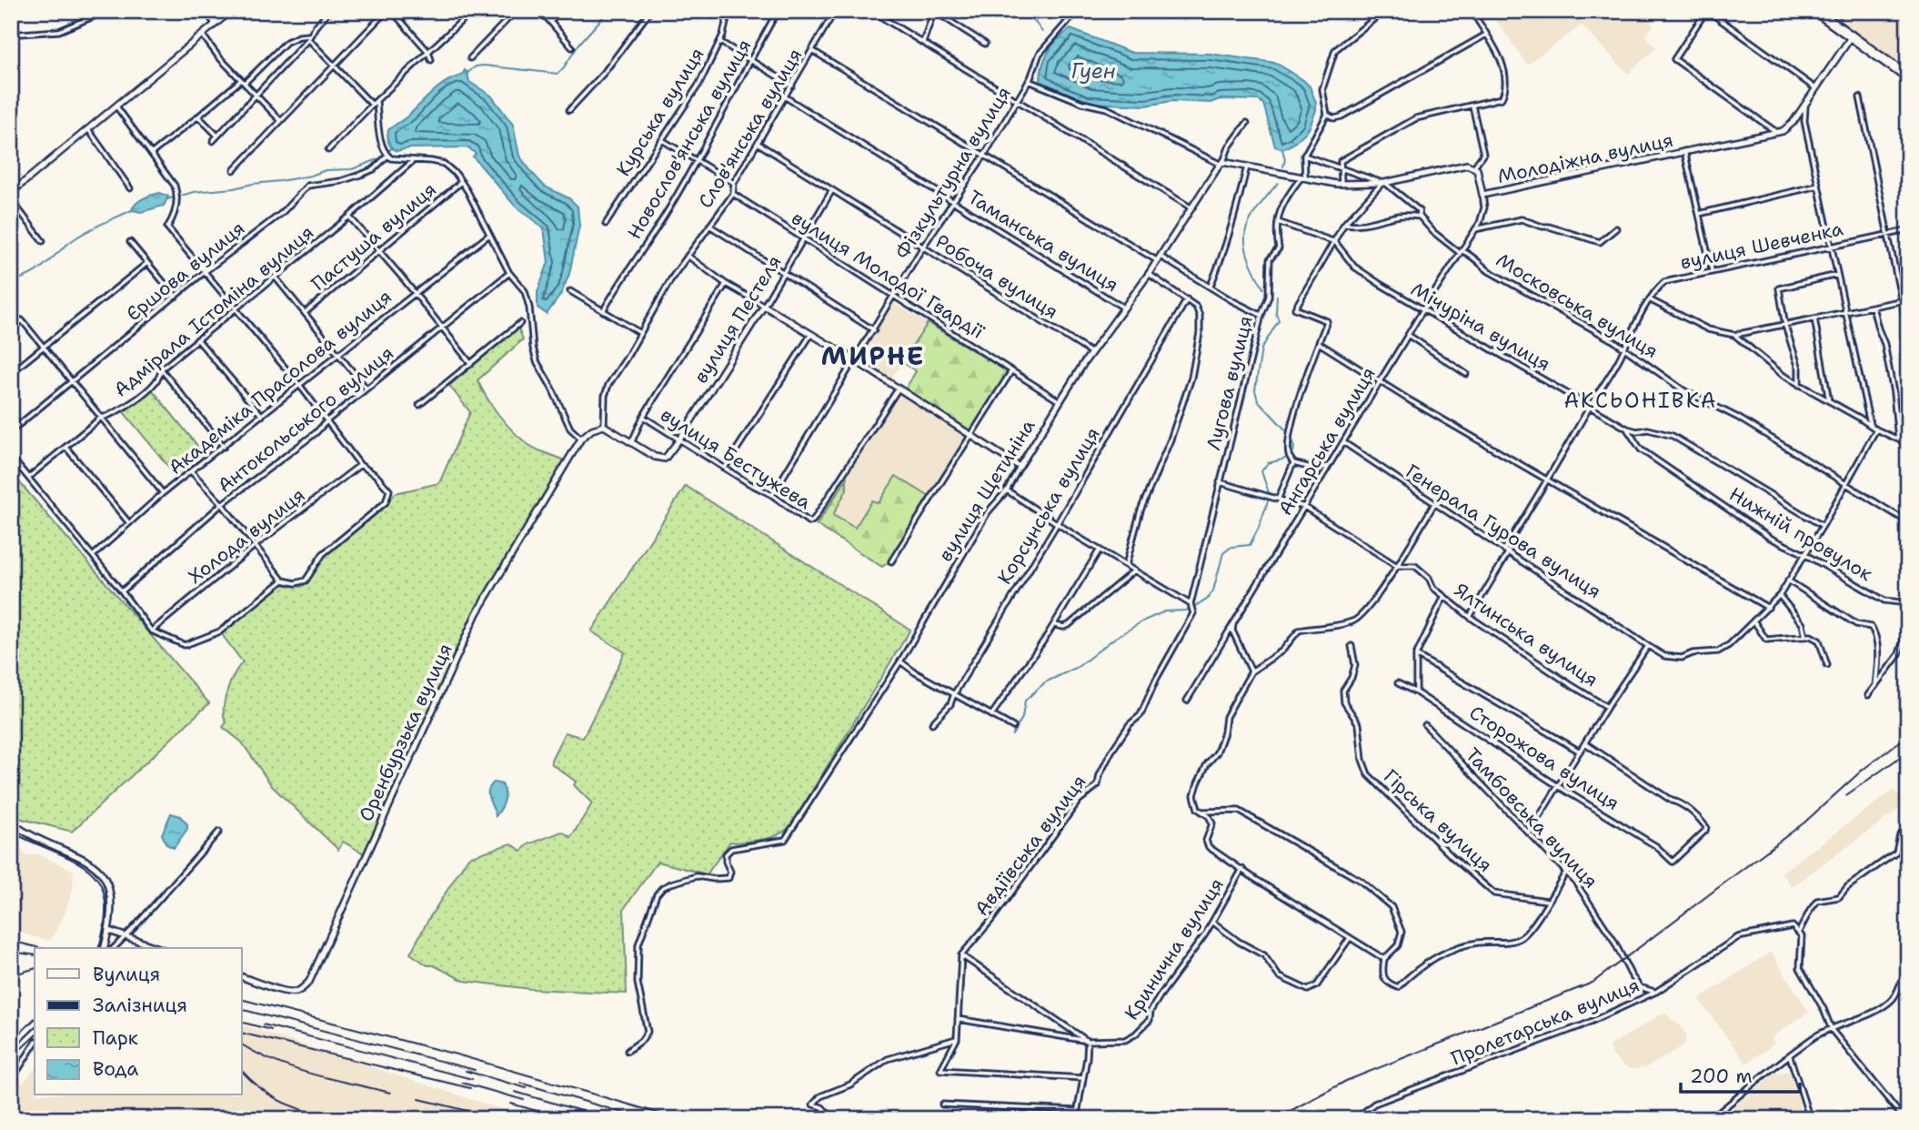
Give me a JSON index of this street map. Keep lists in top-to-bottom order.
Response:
{
  "streets": {
    "street": [
      "Курська вулиця",
      "Слов'янська вулиця",
      "Новослов'янська вулиця",
      "Молодіжна вулиця",
      "Фізкультурна вулиця",
      "Пастуша вулиця",
      "Таманська вулиця",
      "вулиця Шевченка",
      "Єршова вулиця",
      "вулиця Молодої Гвардії",
      "Робоча вулиця",
      "Московська вулиця",
      "Адмірала Істоміна вулиця",
      "вулиця Пестеля",
      "Мічуріна вулиця",
      "Академіка Прасолова вулиця",
      "Лугова вулиця",
      "Антокольського вулиця",
      "Ангарська вулиця",
      "вулиця Бестужева",
      "вулиця Щетиніна",
      "Корсунська вулиця",
      "Генерала Гурова вулиця",
      "Нижній провулок",
      "Холода вулиця",
      "Ялтинська вулиця",
      "Оренбурзька вулиця",
      "Сторожова вулиця",
      "Тамбовська вулиця",
      "Гірська вулиця",
      "Авдіївська вулиця",
      "Кринична вулиця",
      "Пролетарська вулиця"
    ]
  },
  "crossings": [
    ["Слов'янська вулиця", "Таманська вулиця"],
    ["Слов'янська вулиця", "вулиця Молодої Гвардії"],
    ["Слов'янська вулиця", "Робоча вулиця"],
    ["Молодіжна вулиця", "Московська вулиця"],
    ["Молодіжна вулиця", "Лугова вулиця"],
    ["Молодіжна вулиця", "Ангарська вулиця"],
    ["Молодіжна вулиця", "вулиця Щетиніна"],
    ["Фізкультурна вулиця", "Таманська вулиця"],
    ["Фізкультурна вулиця", "вулиця Молодої Гвардії"],
    ["Фізкультурна вулиця", "Робоча вулиця"],
    ["Фізкультурна вулиця", "вулиця Бестужева"],
    ["Таманська вулиця", "вулиця Щетиніна"],
    ["вулиця Шевченка", "Московська вулиця"],
    ["вулиця Шевченка", "Мічуріна вулиця"],
    ["вулиця Шевченка", "Генерала Гурова вулиця"],
    ["вулиця Молодої Гвардії", "вулиця Пестеля"],
    ["вулиця Молодої Гвардії", "вулиця Щетиніна"],
    ["Робоча вулиця", "вулиця Пестеля"],
    ["Робоча вулиця", "вулиця Щетиніна"],
    ["Московська вулиця", "Ангарська вулиця"],
    ["Московська вулиця", "Генерала Гурова вулиця"],
    ["вулиця Пестеля", "вулиця Бестужева"],
    ["Мічуріна вулиця", "Ангарська вулиця"],
    ["Мічуріна вулиця", "Генерала Гурова вулиця"],
    ["Мічуріна вулиця", "Нижній провулок"],
    ["Лугова вулиця", "Ялтинська вулиця"],
    ["Лугова вулиця", "Авдіївська вулиця"],
    ["Ангарська вулиця", "Генерала Гурова вулиця"],
    ["Ангарська вулиця", "Ялтинська вулиця"],
    ["Генерала Гурова вулиця", "Нижній провулок"],
    ["Тамбовська вулиця", "Пролетарська вулиця"]
  ],
  "districts": ["МИРНЕ", "АКСЬОНІВКА"],
  "water": ["Гуен"],
  "legend": [
    "Вулиця",
    "Залізниця",
    "Парк",
    "Вода"
  ],
  "scale_bar": "200 m"
}
